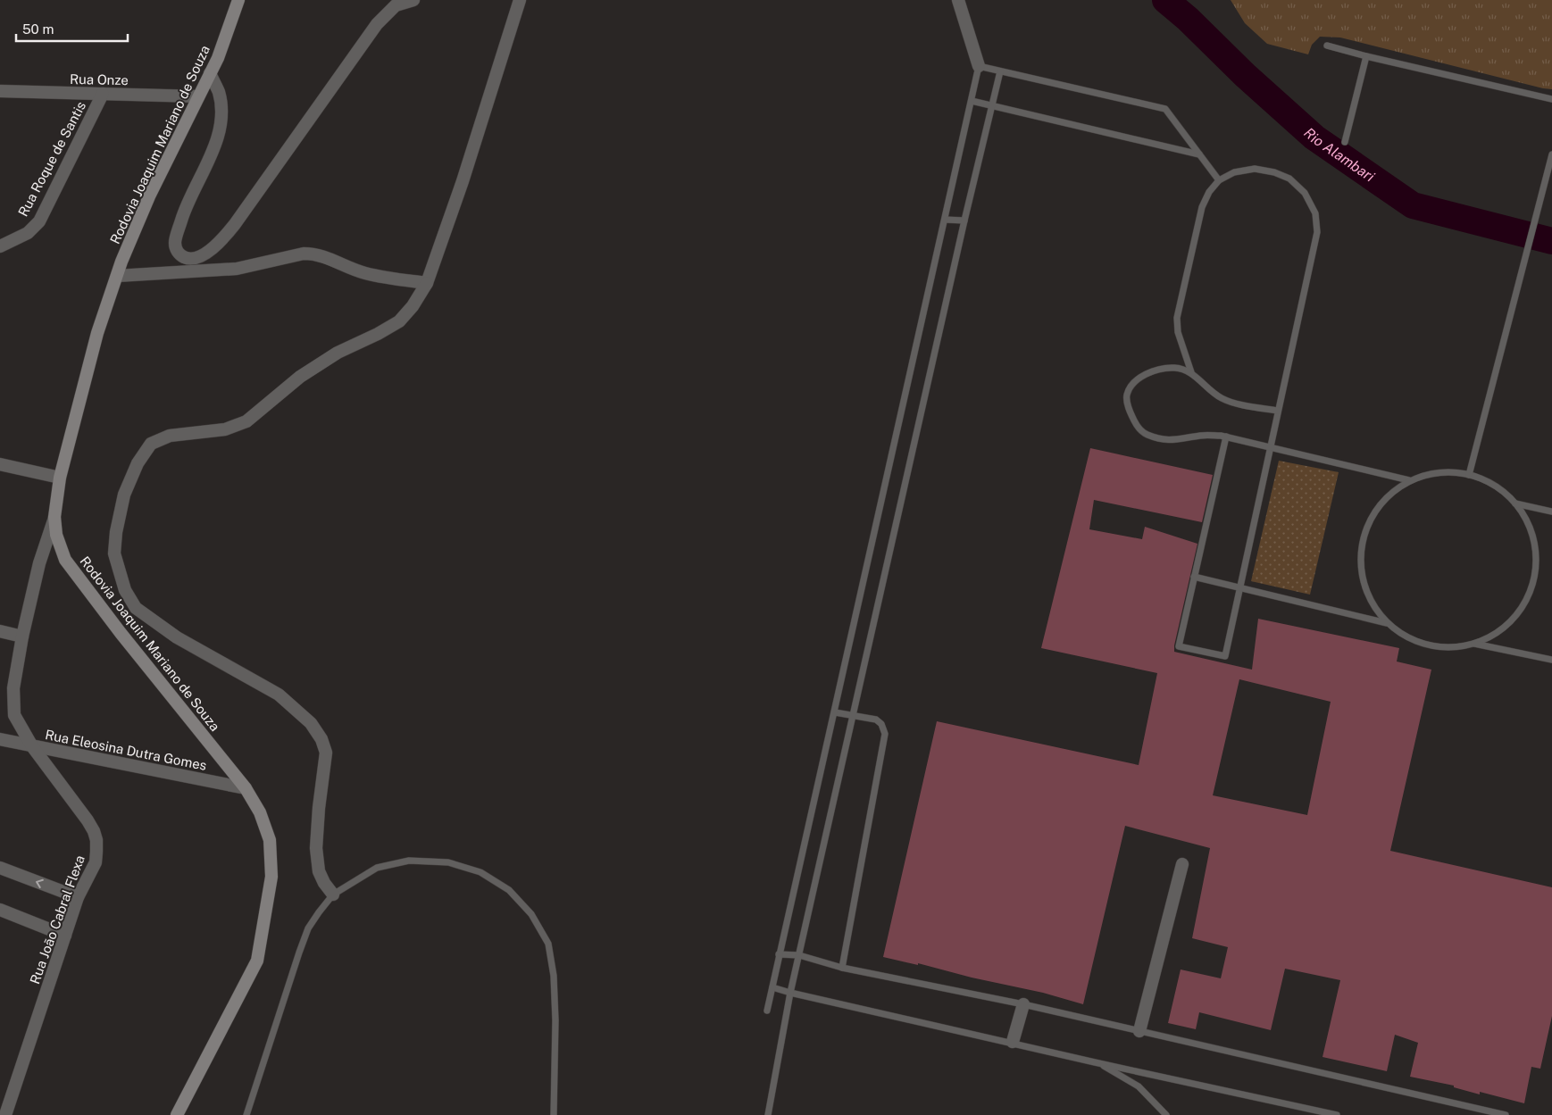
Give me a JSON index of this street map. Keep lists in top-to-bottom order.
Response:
{
  "streets": {
    "main road": ["Rodovia Joaquim Mariano de Souza"],
    "street": [
      "Rua Onze",
      "Rua Roque de Santis",
      "Rua Eleosina Dutra Gomes",
      "Rua João Cabral Flexa"
    ]
  },
  "crossings": [
    ["Rua Onze", "Rodovia Joaquim Mariano de Souza"],
    ["Rua Onze", "Rua Roque de Santis"],
    ["Rodovia Joaquim Mariano de Souza", "Rua Eleosina Dutra Gomes"],
    ["Rodovia Joaquim Mariano de Souza", "Rua João Cabral Flexa"],
    ["Rua Eleosina Dutra Gomes", "Rua João Cabral Flexa"]
  ],
  "water": ["Rio Alambari"],
  "scale_bar": "50 m"
}
